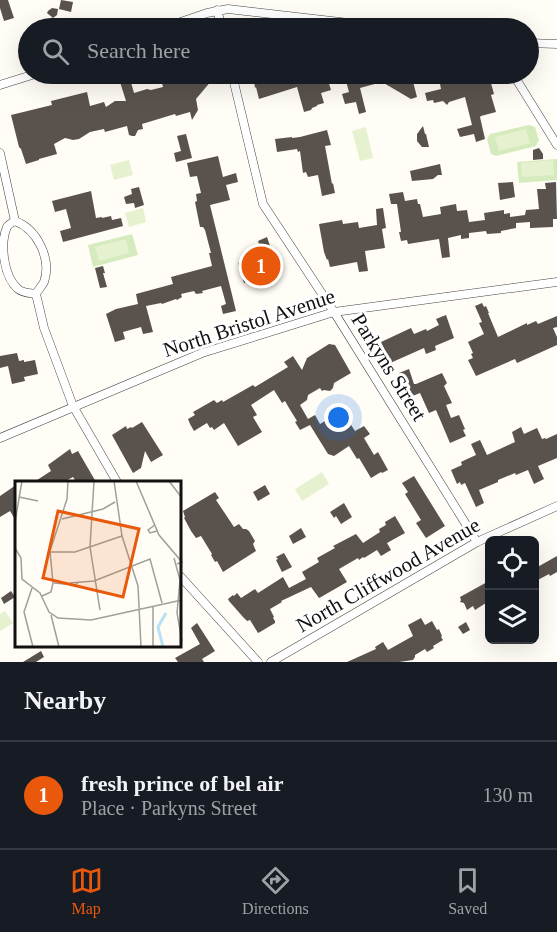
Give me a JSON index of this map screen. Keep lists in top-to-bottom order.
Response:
{
  "streets": {
    "street": ["North Bristol Avenue", "Parkyns Street", "North Cliffwood Avenue"]
  },
  "crossings": [
    ["North Bristol Avenue", "Parkyns Street"],
    ["Parkyns Street", "North Cliffwood Avenue"]
  ],
  "page": {
    "search": "Search here",
    "pins": "1",
    "heading": "Nearby",
    "list": [
      {
        "mark": "1",
        "name": "fresh prince of bel air",
        "note": "Place · Parkyns Street",
        "value": "130 m"
      }
    ],
    "nav": ["Map", "Directions", "Saved"]
  }
}
